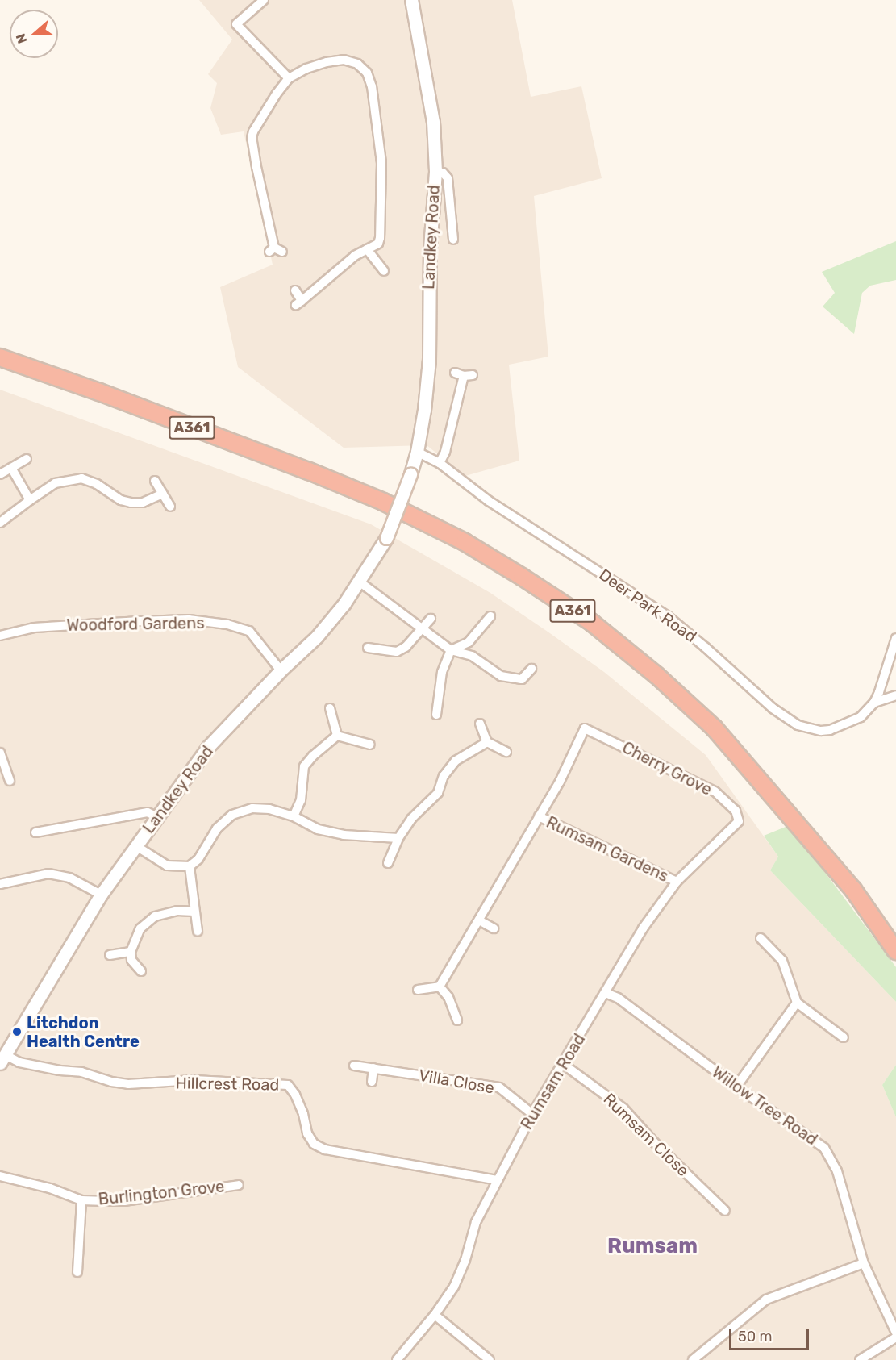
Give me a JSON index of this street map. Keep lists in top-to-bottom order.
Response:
{
  "streets": {
    "highway": ["A361"],
    "street": [
      "Landkey Road",
      "Deer Park Road",
      "Woodford Gardens",
      "Cherry Grove",
      "Rumsam Gardens",
      "Villa Close",
      "Rumsam Road",
      "Hillcrest Road",
      "Willow Tree Road",
      "Rumsam Close",
      "Burlington Grove"
    ]
  },
  "crossings": [
    ["Landkey Road", "Deer Park Road"],
    ["Landkey Road", "Woodford Gardens"],
    ["Landkey Road", "Hillcrest Road"],
    ["Cherry Grove", "Rumsam Gardens"],
    ["Cherry Grove", "Rumsam Road"],
    ["Rumsam Gardens", "Rumsam Road"],
    ["Villa Close", "Rumsam Road"],
    ["Rumsam Road", "Hillcrest Road"],
    ["Rumsam Road", "Willow Tree Road"],
    ["Rumsam Road", "Rumsam Close"]
  ],
  "districts": ["Rumsam"],
  "places": ["Litchdon Health Centre"],
  "scale_bar": "50 m",
  "north": "left"
}
